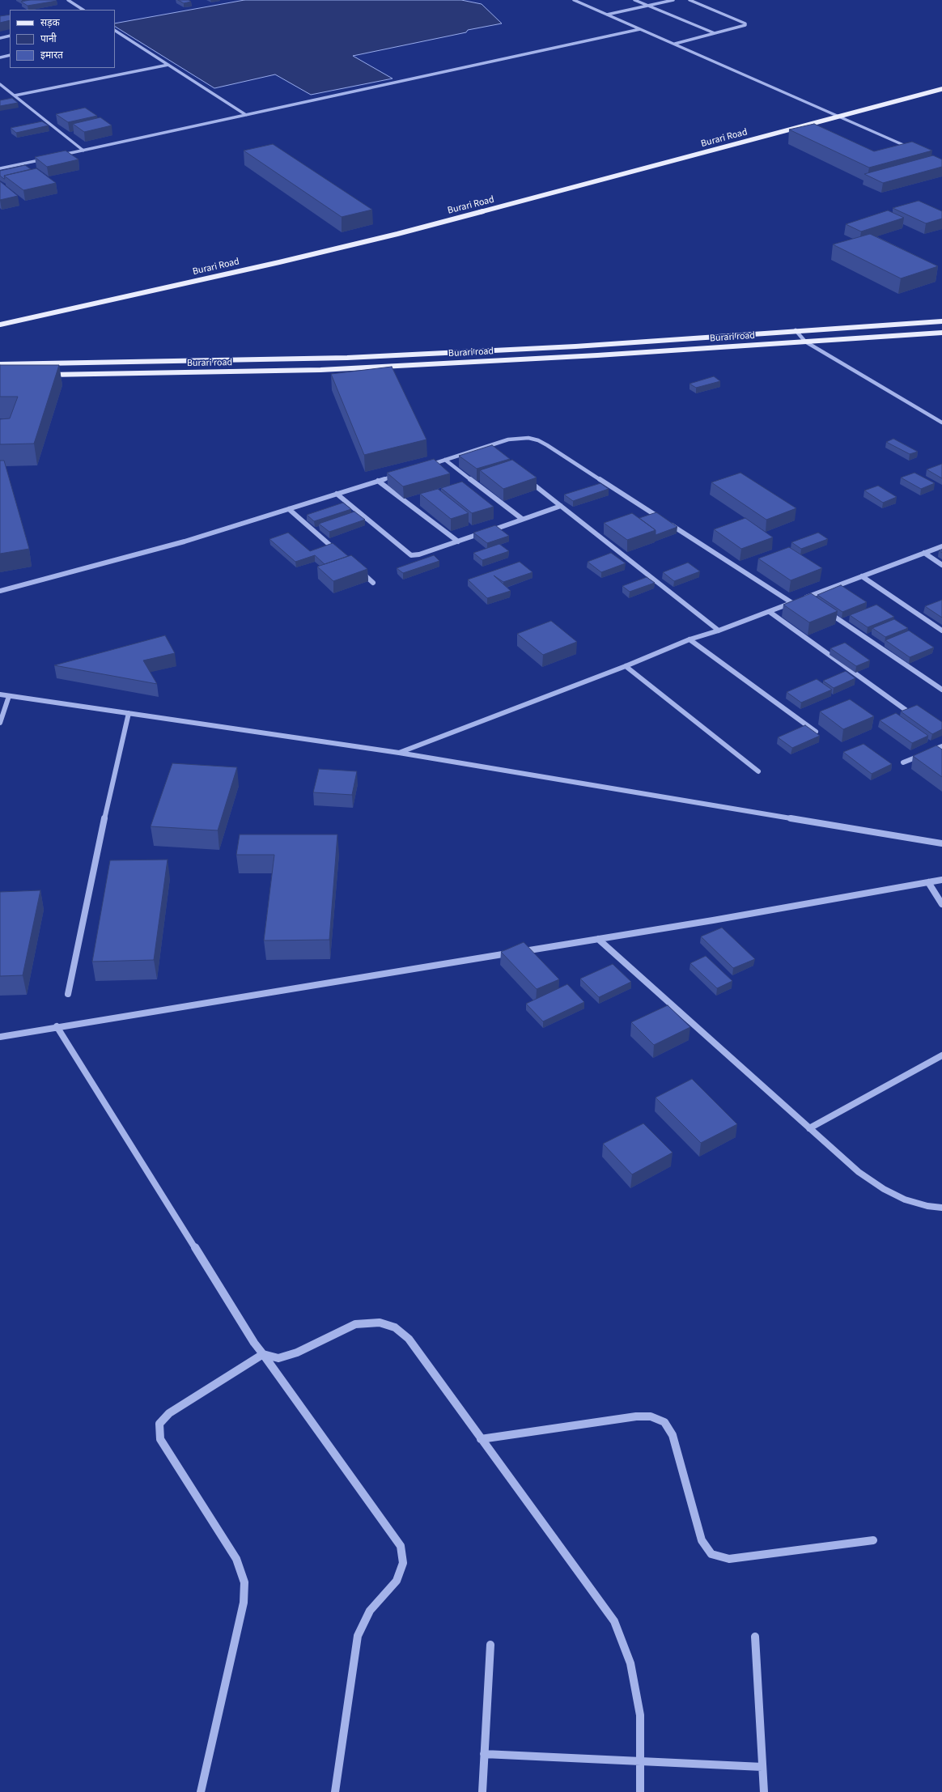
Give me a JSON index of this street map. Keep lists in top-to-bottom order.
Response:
{
  "streets": {
    "main road": ["Burari Road", "Burari road"]
  },
  "legend": ["सड़क", "पानी", "इमारत"]
}
